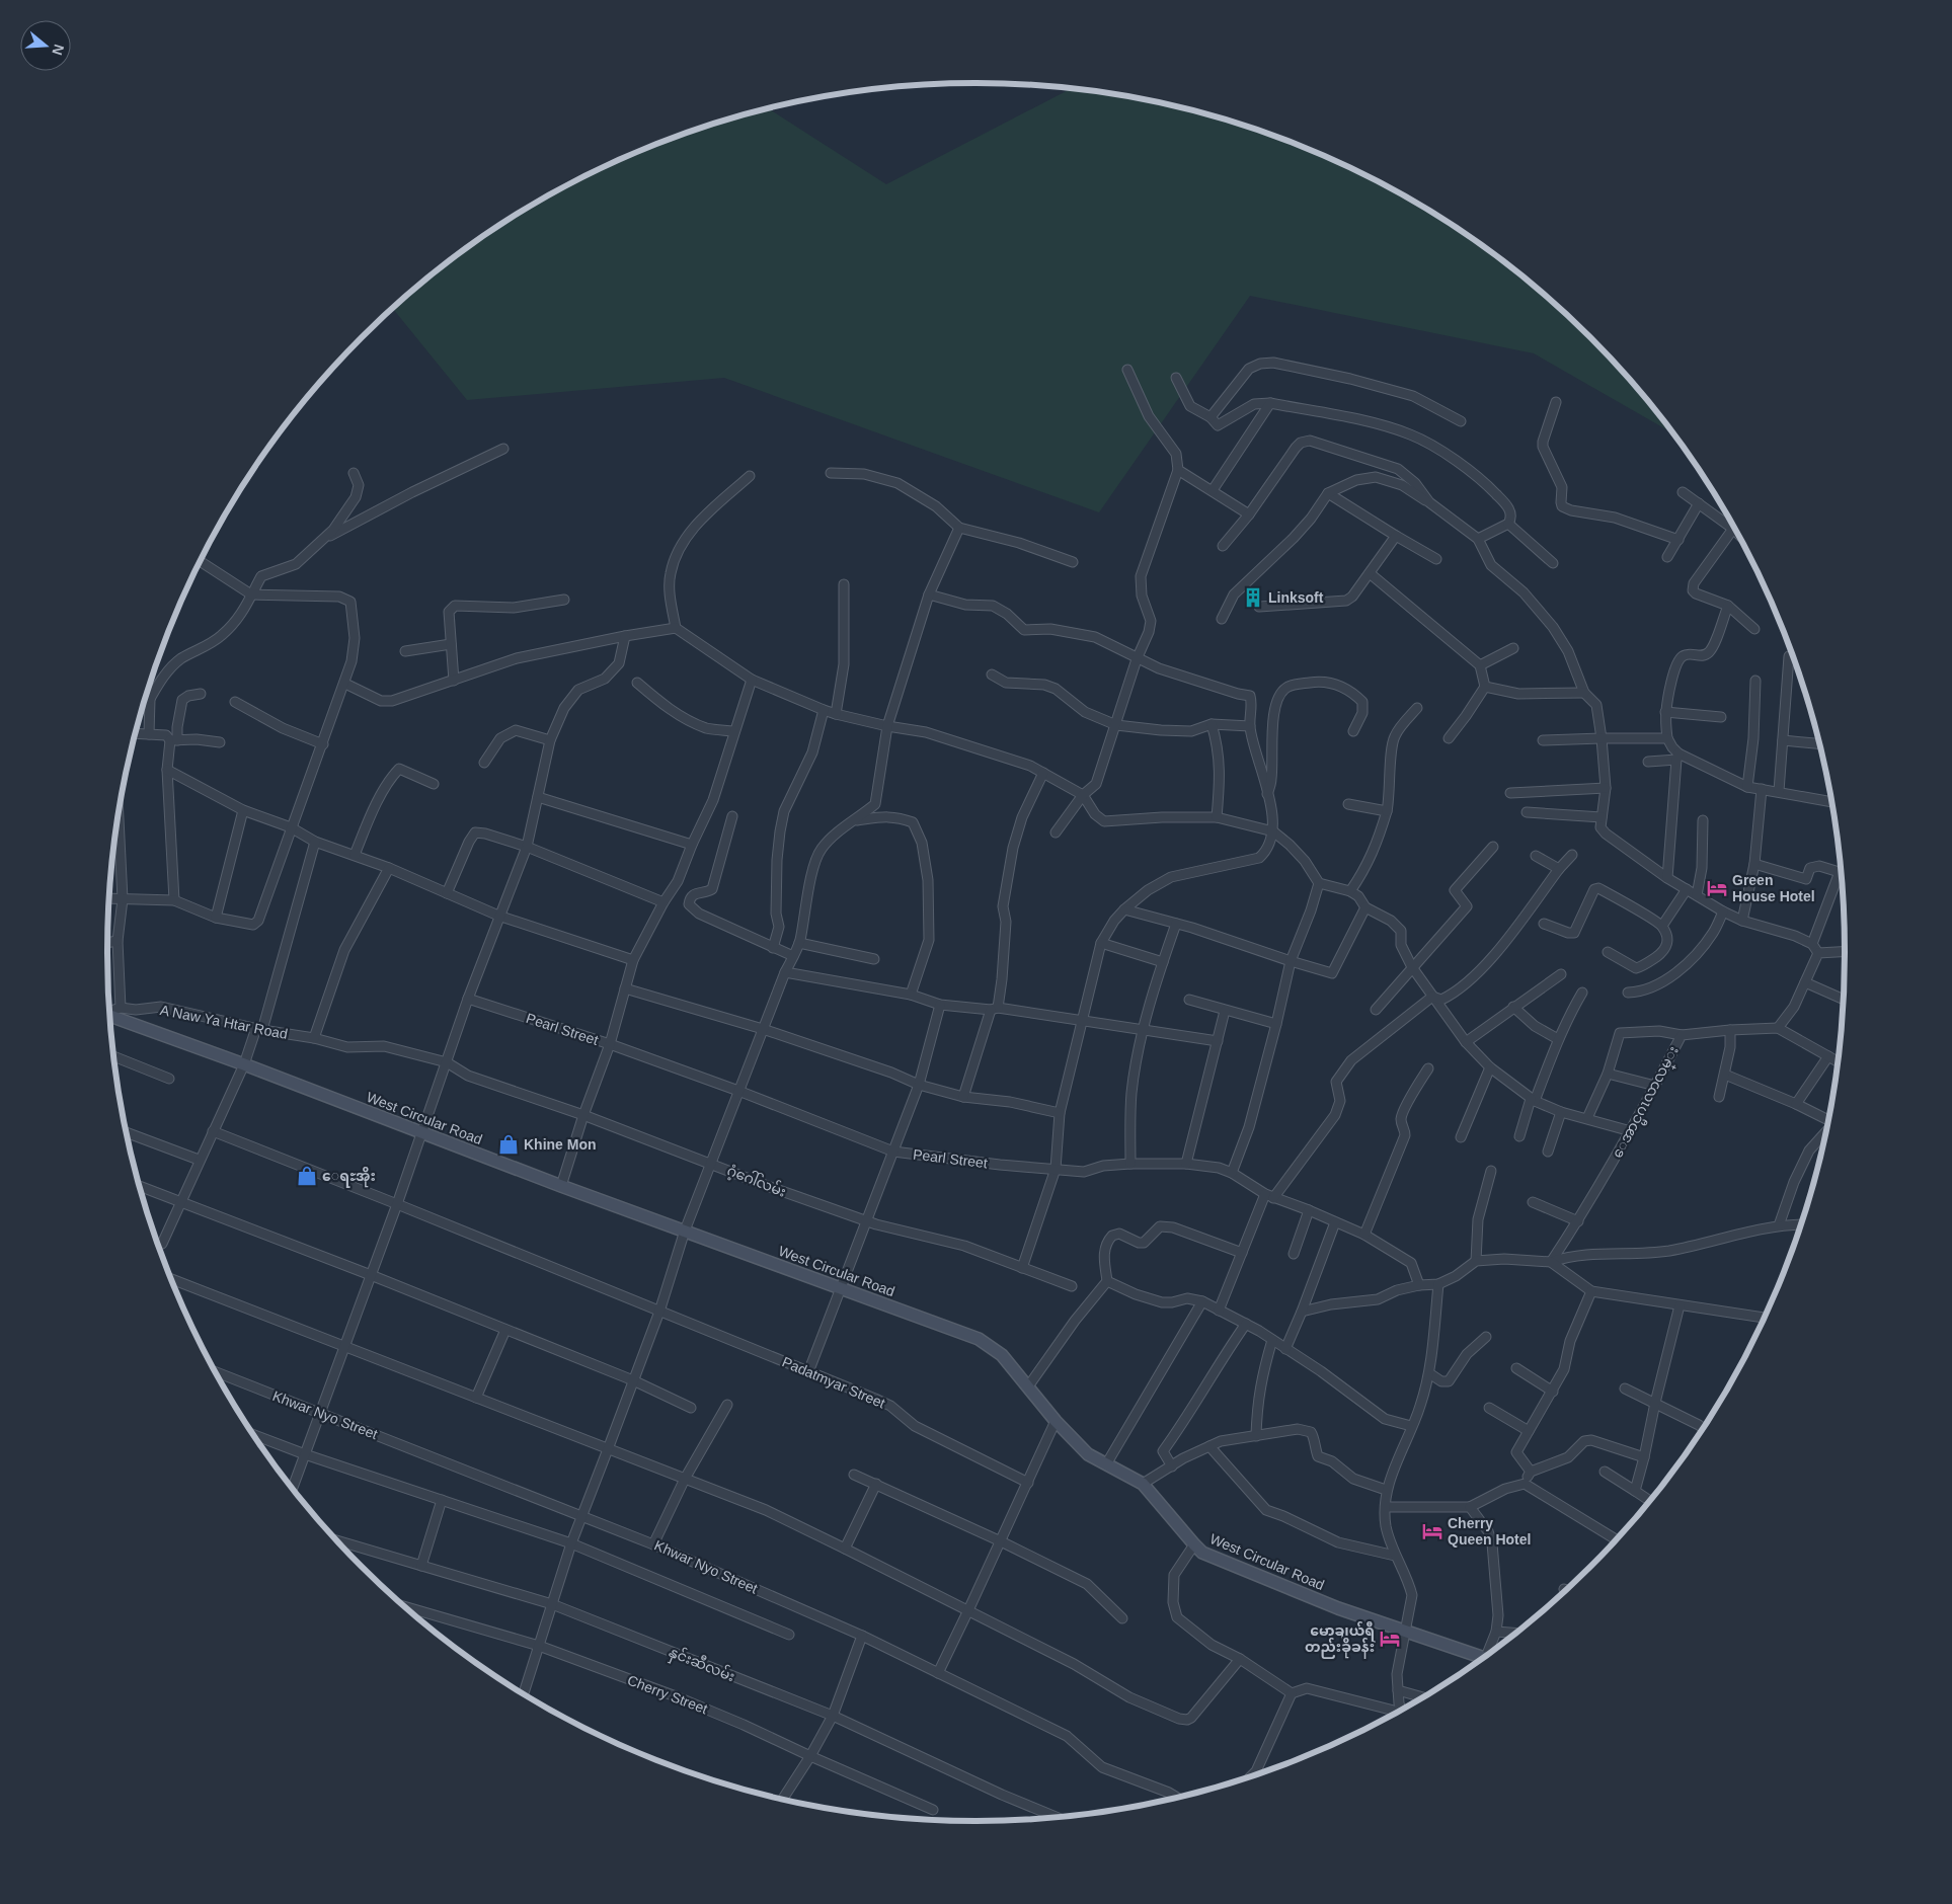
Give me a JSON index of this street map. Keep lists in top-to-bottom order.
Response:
{
  "streets": {
    "street": [
      "A Naw Ya Htar Road",
      "Pearl Street",
      "ေအာင္မဂၤလာလမ္း",
      "West Circular Road",
      "ဂံ့ဂေါ်လမ်း",
      "Padatmyar Street",
      "Khwar Nyo Street",
      "နှင်းဆီလမ်း",
      "Cherry Street"
    ]
  },
  "crossings": [
    ["A Naw Ya Htar Road", "ဂံ့ဂေါ်လမ်း"]
  ],
  "places": {
    "building": ["Linksoft"],
    "hotel": ["Green House Hotel", "Cherry Queen Hotel", "မောချယ်ရီ တည်းခိုခန်း"],
    "shop": ["Khine Mon", "ေရႊအိုး"]
  },
  "north": "right"
}
